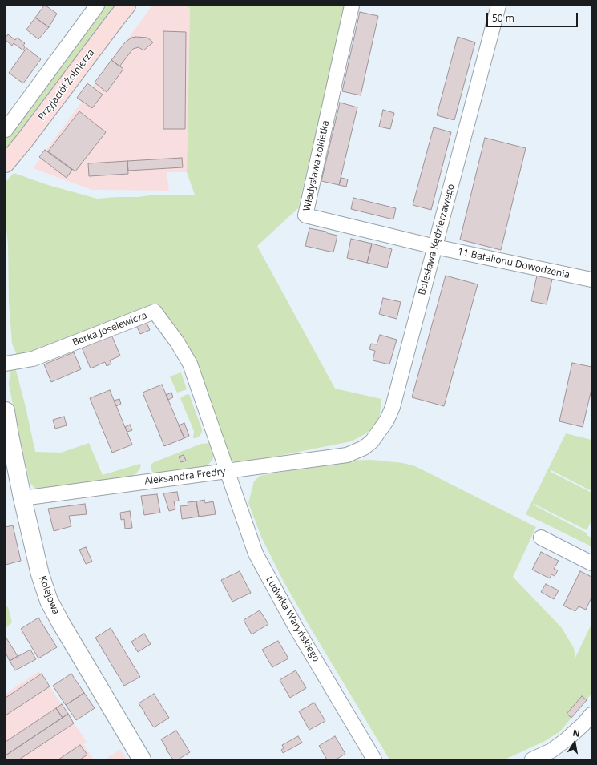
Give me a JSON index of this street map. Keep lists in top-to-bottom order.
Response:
{
  "streets": {
    "main road": ["Przyjaciół Żołnierza"],
    "street": [
      "Władysława Łokietka",
      "Bolesława Kędzierzawego",
      "11 Batalionu Dowodzenia",
      "Berka Joselewicza",
      "Aleksandra Fredry",
      "Kolejowa",
      "Ludwika Waryńskiego"
    ]
  },
  "crossings": [
    ["Władysława Łokietka", "Bolesława Kędzierzawego"],
    ["Władysława Łokietka", "11 Batalionu Dowodzenia"],
    ["Bolesława Kędzierzawego", "11 Batalionu Dowodzenia"],
    ["Bolesława Kędzierzawego", "Aleksandra Fredry"],
    ["Berka Joselewicza", "Aleksandra Fredry"],
    ["Berka Joselewicza", "Ludwika Waryńskiego"],
    ["Aleksandra Fredry", "Kolejowa"],
    ["Aleksandra Fredry", "Ludwika Waryńskiego"]
  ],
  "scale_bar": "50 m",
  "north": "top"
}
